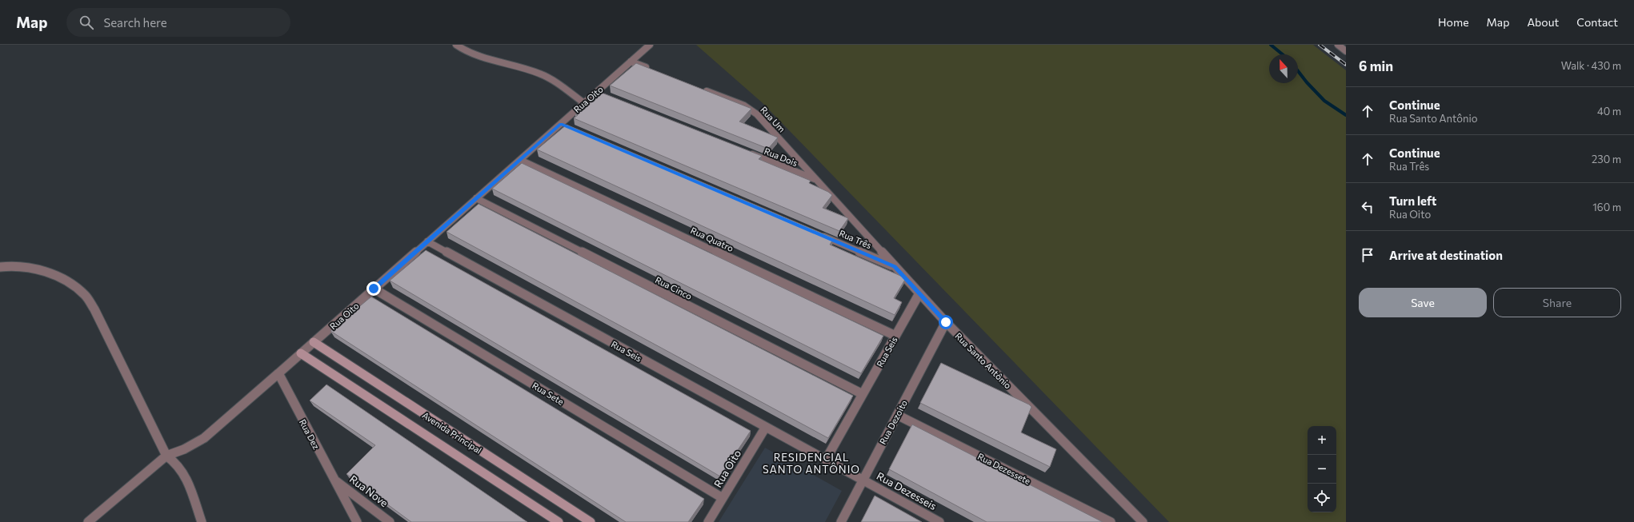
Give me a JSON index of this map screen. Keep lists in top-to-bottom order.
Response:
{
  "streets": {
    "street": [
      "Rua Oito",
      "Rua Um",
      "Rua Dois",
      "Rua Quatro",
      "Rua Três",
      "Rua Cinco",
      "Rua Seis",
      "Rua Santo Antônio",
      "Rua Sete",
      "Rua Dezoito",
      "Avenida Principal",
      "Rua Dez",
      "Rua Dezessete",
      "Rua Nove",
      "Rua Dezesseis"
    ]
  },
  "crossings": [
    ["Rua Oito", "Rua Quatro"],
    ["Rua Oito", "Rua Cinco"],
    ["Rua Oito", "Rua Seis"],
    ["Rua Oito", "Rua Sete"],
    ["Rua Oito", "Avenida Principal"],
    ["Rua Um", "Rua Dois"],
    ["Rua Um", "Rua Santo Antônio"],
    ["Rua Dois", "Rua Santo Antônio"],
    ["Rua Quatro", "Rua Seis"],
    ["Rua Três", "Rua Santo Antônio"],
    ["Rua Cinco", "Rua Seis"],
    ["Rua Seis", "Rua Santo Antônio"],
    ["Rua Seis", "Rua Dezoito"],
    ["Rua Seis", "Rua Dezesseis"],
    ["Rua Santo Antônio", "Rua Dezoito"],
    ["Rua Dezoito", "Rua Dezessete"],
    ["Rua Dezoito", "Rua Dezesseis"],
    ["Rua Dez", "Rua Nove"]
  ],
  "districts": ["RESIDENCIAL SANTO ANTÔNIO"],
  "north": "top",
  "page": {
    "header": "Map",
    "search": "Search here",
    "nav": [
      "Home",
      "Map",
      "About",
      "Contact"
    ],
    "heading": ["6 min", "Walk · 430 m"],
    "list": [
      ["Continue", "Rua Santo Antônio", "40 m"],
      ["Continue", "Rua Três", "230 m"],
      ["Turn left", "Rua Oito", "160 m"],
      "Arrive at destination"
    ],
    "buttons": ["Save", "Share"],
    "map_buttons": ["+", "−"]
  }
}
